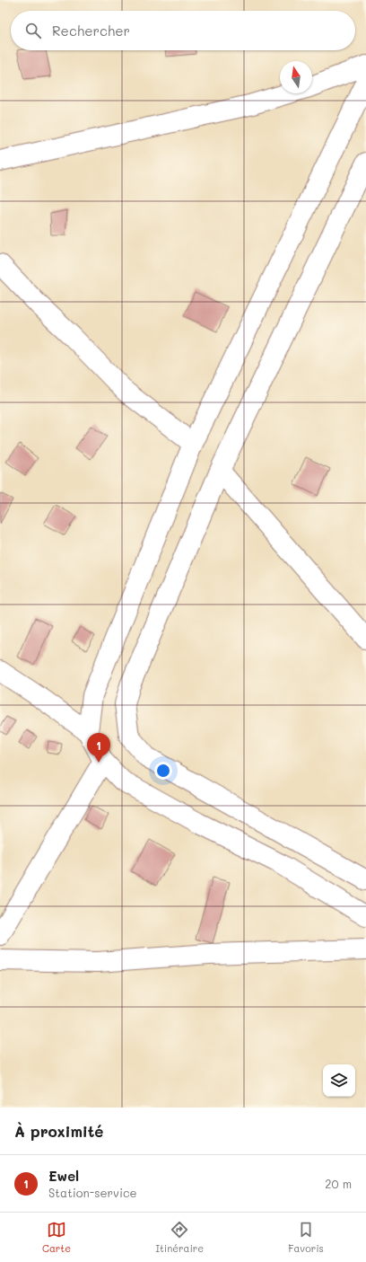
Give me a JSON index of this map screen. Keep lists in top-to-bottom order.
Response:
{
  "north": "top",
  "page": {
    "search": "Rechercher",
    "pins": "1",
    "heading": "À proximité",
    "list": [
      {
        "mark": "1",
        "name": "Ewel",
        "note": "Station-service",
        "value": "20 m"
      }
    ],
    "nav": ["Carte", "Itinéraire", "Favoris"]
  }
}
